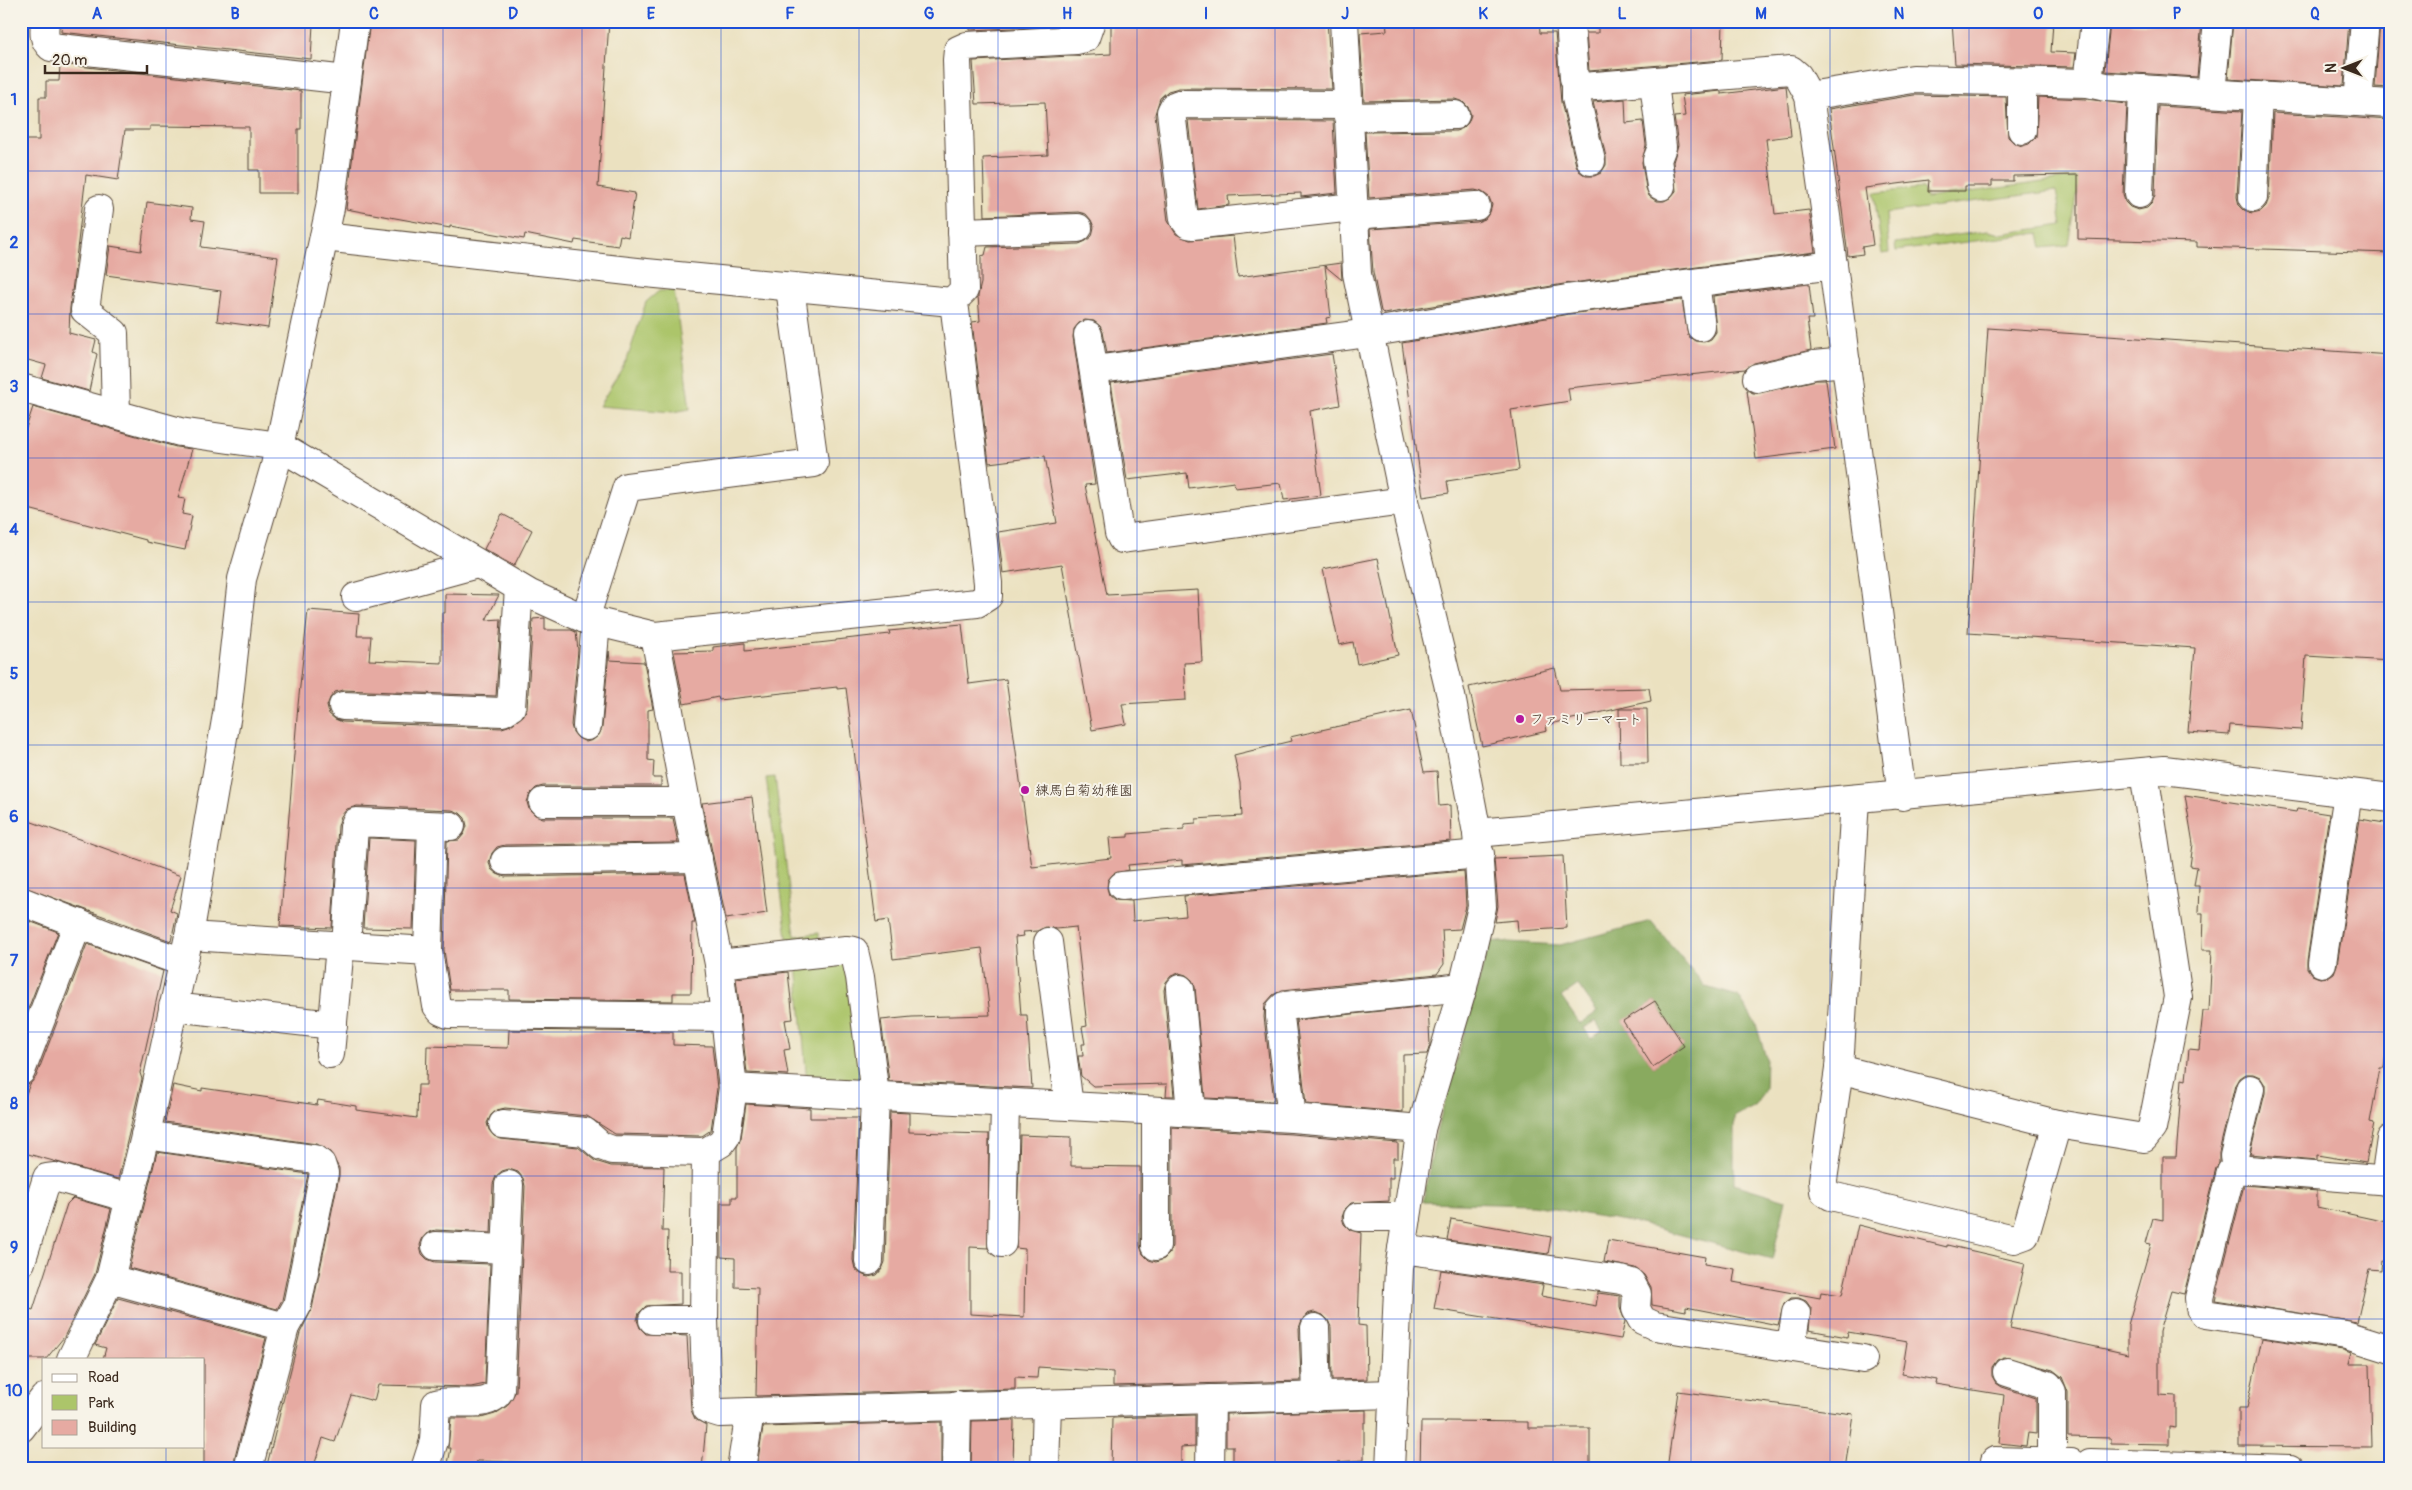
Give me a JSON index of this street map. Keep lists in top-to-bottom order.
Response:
{
  "places": ["ファミリーマート", "練馬白菊幼稚園"],
  "legend": ["Road", "Park", "Building"],
  "scale_bar": "20 m",
  "north": "left",
  "grid": {
    "columns": [
      "A",
      "B",
      "C",
      "D",
      "E",
      "F",
      "G",
      "H",
      "I",
      "J",
      "K",
      "L",
      "M",
      "N",
      "O",
      "P",
      "Q"
    ],
    "rows": [
      "1",
      "2",
      "3",
      "4",
      "5",
      "6",
      "7",
      "8",
      "9",
      "10"
    ]
  }
}
